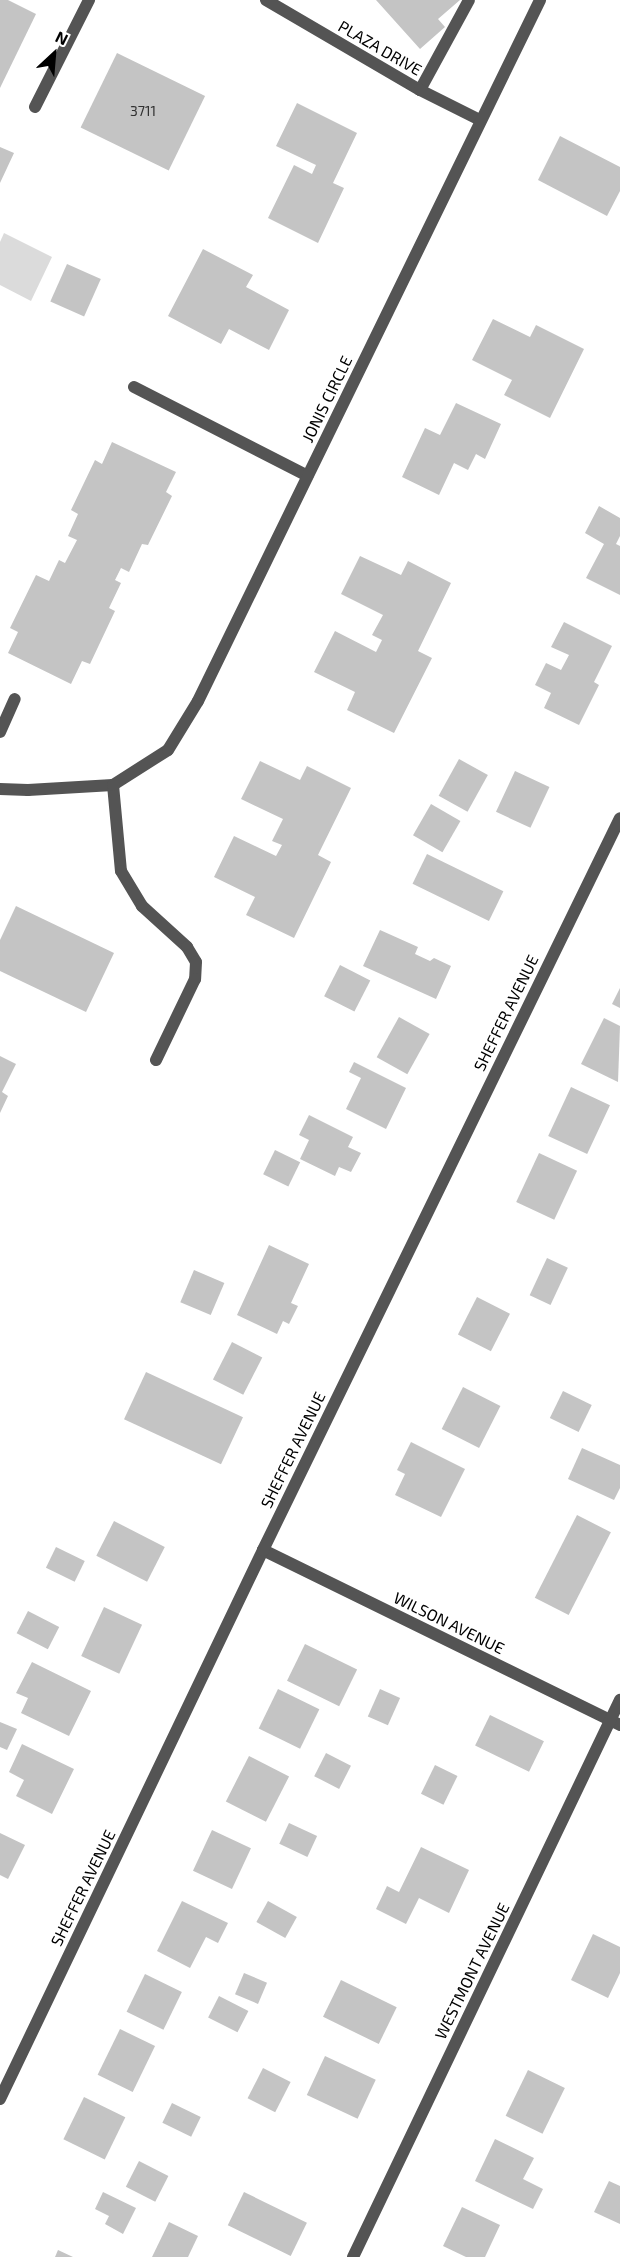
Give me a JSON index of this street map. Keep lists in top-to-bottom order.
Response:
{
  "streets": {
    "street": [
      "PLAZA DRIVE",
      "JONIS CIRCLE",
      "SHEFFER AVENUE",
      "WILSON AVENUE",
      "WESTMONT AVENUE"
    ]
  },
  "crossings": [
    ["PLAZA DRIVE", "JONIS CIRCLE"],
    ["SHEFFER AVENUE", "WILSON AVENUE"],
    ["WILSON AVENUE", "WESTMONT AVENUE"]
  ],
  "house_numbers": ["3711"],
  "north": "top right"
}
